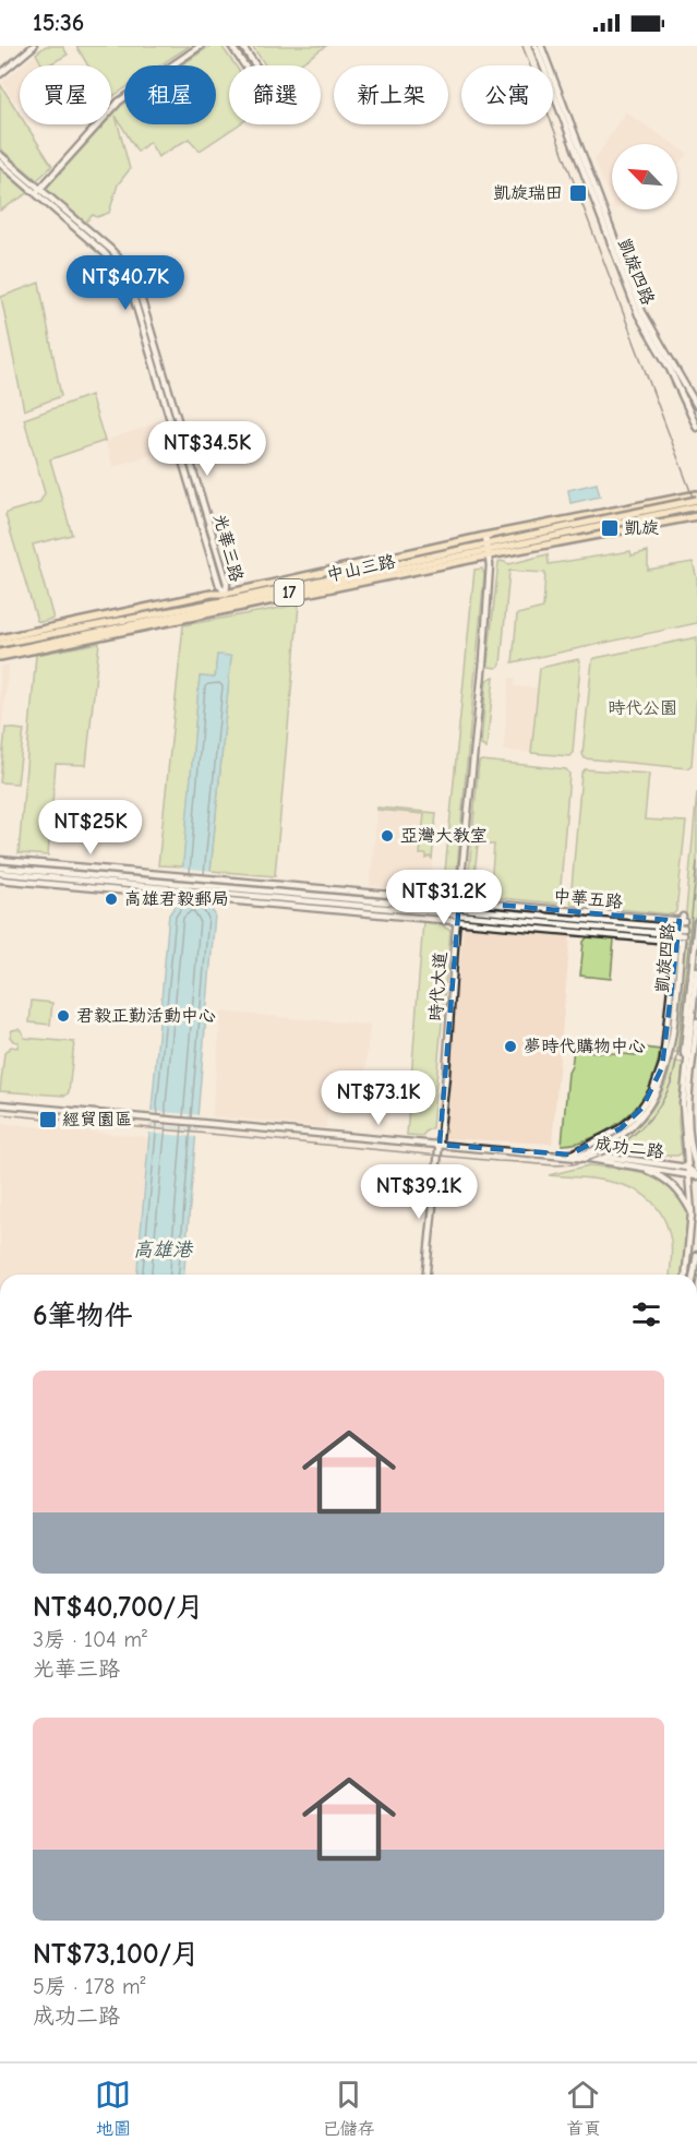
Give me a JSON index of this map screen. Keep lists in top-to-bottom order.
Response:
{
  "streets": {
    "main road": ["中山三路", "17"],
    "street": [
      "凱旋四路",
      "光華三路",
      "中華五路",
      "時代大道",
      "成功二路"
    ]
  },
  "crossings": [
    ["凱旋四路", "中華五路"],
    ["凱旋四路", "成功二路"],
    ["光華三路", "中山三路"],
    ["中山三路", "17"],
    ["中山三路", "時代大道"],
    ["中華五路", "時代大道"],
    ["時代大道", "成功二路"]
  ],
  "water": ["高雄港"],
  "parks": ["時代公園"],
  "places": {
    "transit": ["凱旋瑞田", "凱旋", "經貿園區"],
    "other": [
      "亞灣大教室",
      "高雄君毅郵局",
      "君毅正勤活動中心",
      "夢時代購物中心"
    ]
  },
  "north": "top left",
  "page": {
    "status": "15:36",
    "chip": [
      "買屋",
      "租屋",
      "篩選",
      "新上架",
      "公寓"
    ],
    "price": [
      "NT$40.7K",
      "NT$34.5K",
      "NT$25K",
      "NT$31.2K",
      "NT$73.1K",
      "NT$39.1K"
    ],
    "heading": "6筆物件",
    "list": [
      {
        "name": "NT$40,700/月",
        "note": "3房 · 104 m² · 光華三路"
      },
      {
        "name": "NT$73,100/月",
        "note": "5房 · 178 m² · 成功二路"
      }
    ],
    "tabs": ["地圖", "已儲存", "首頁"]
  }
}
